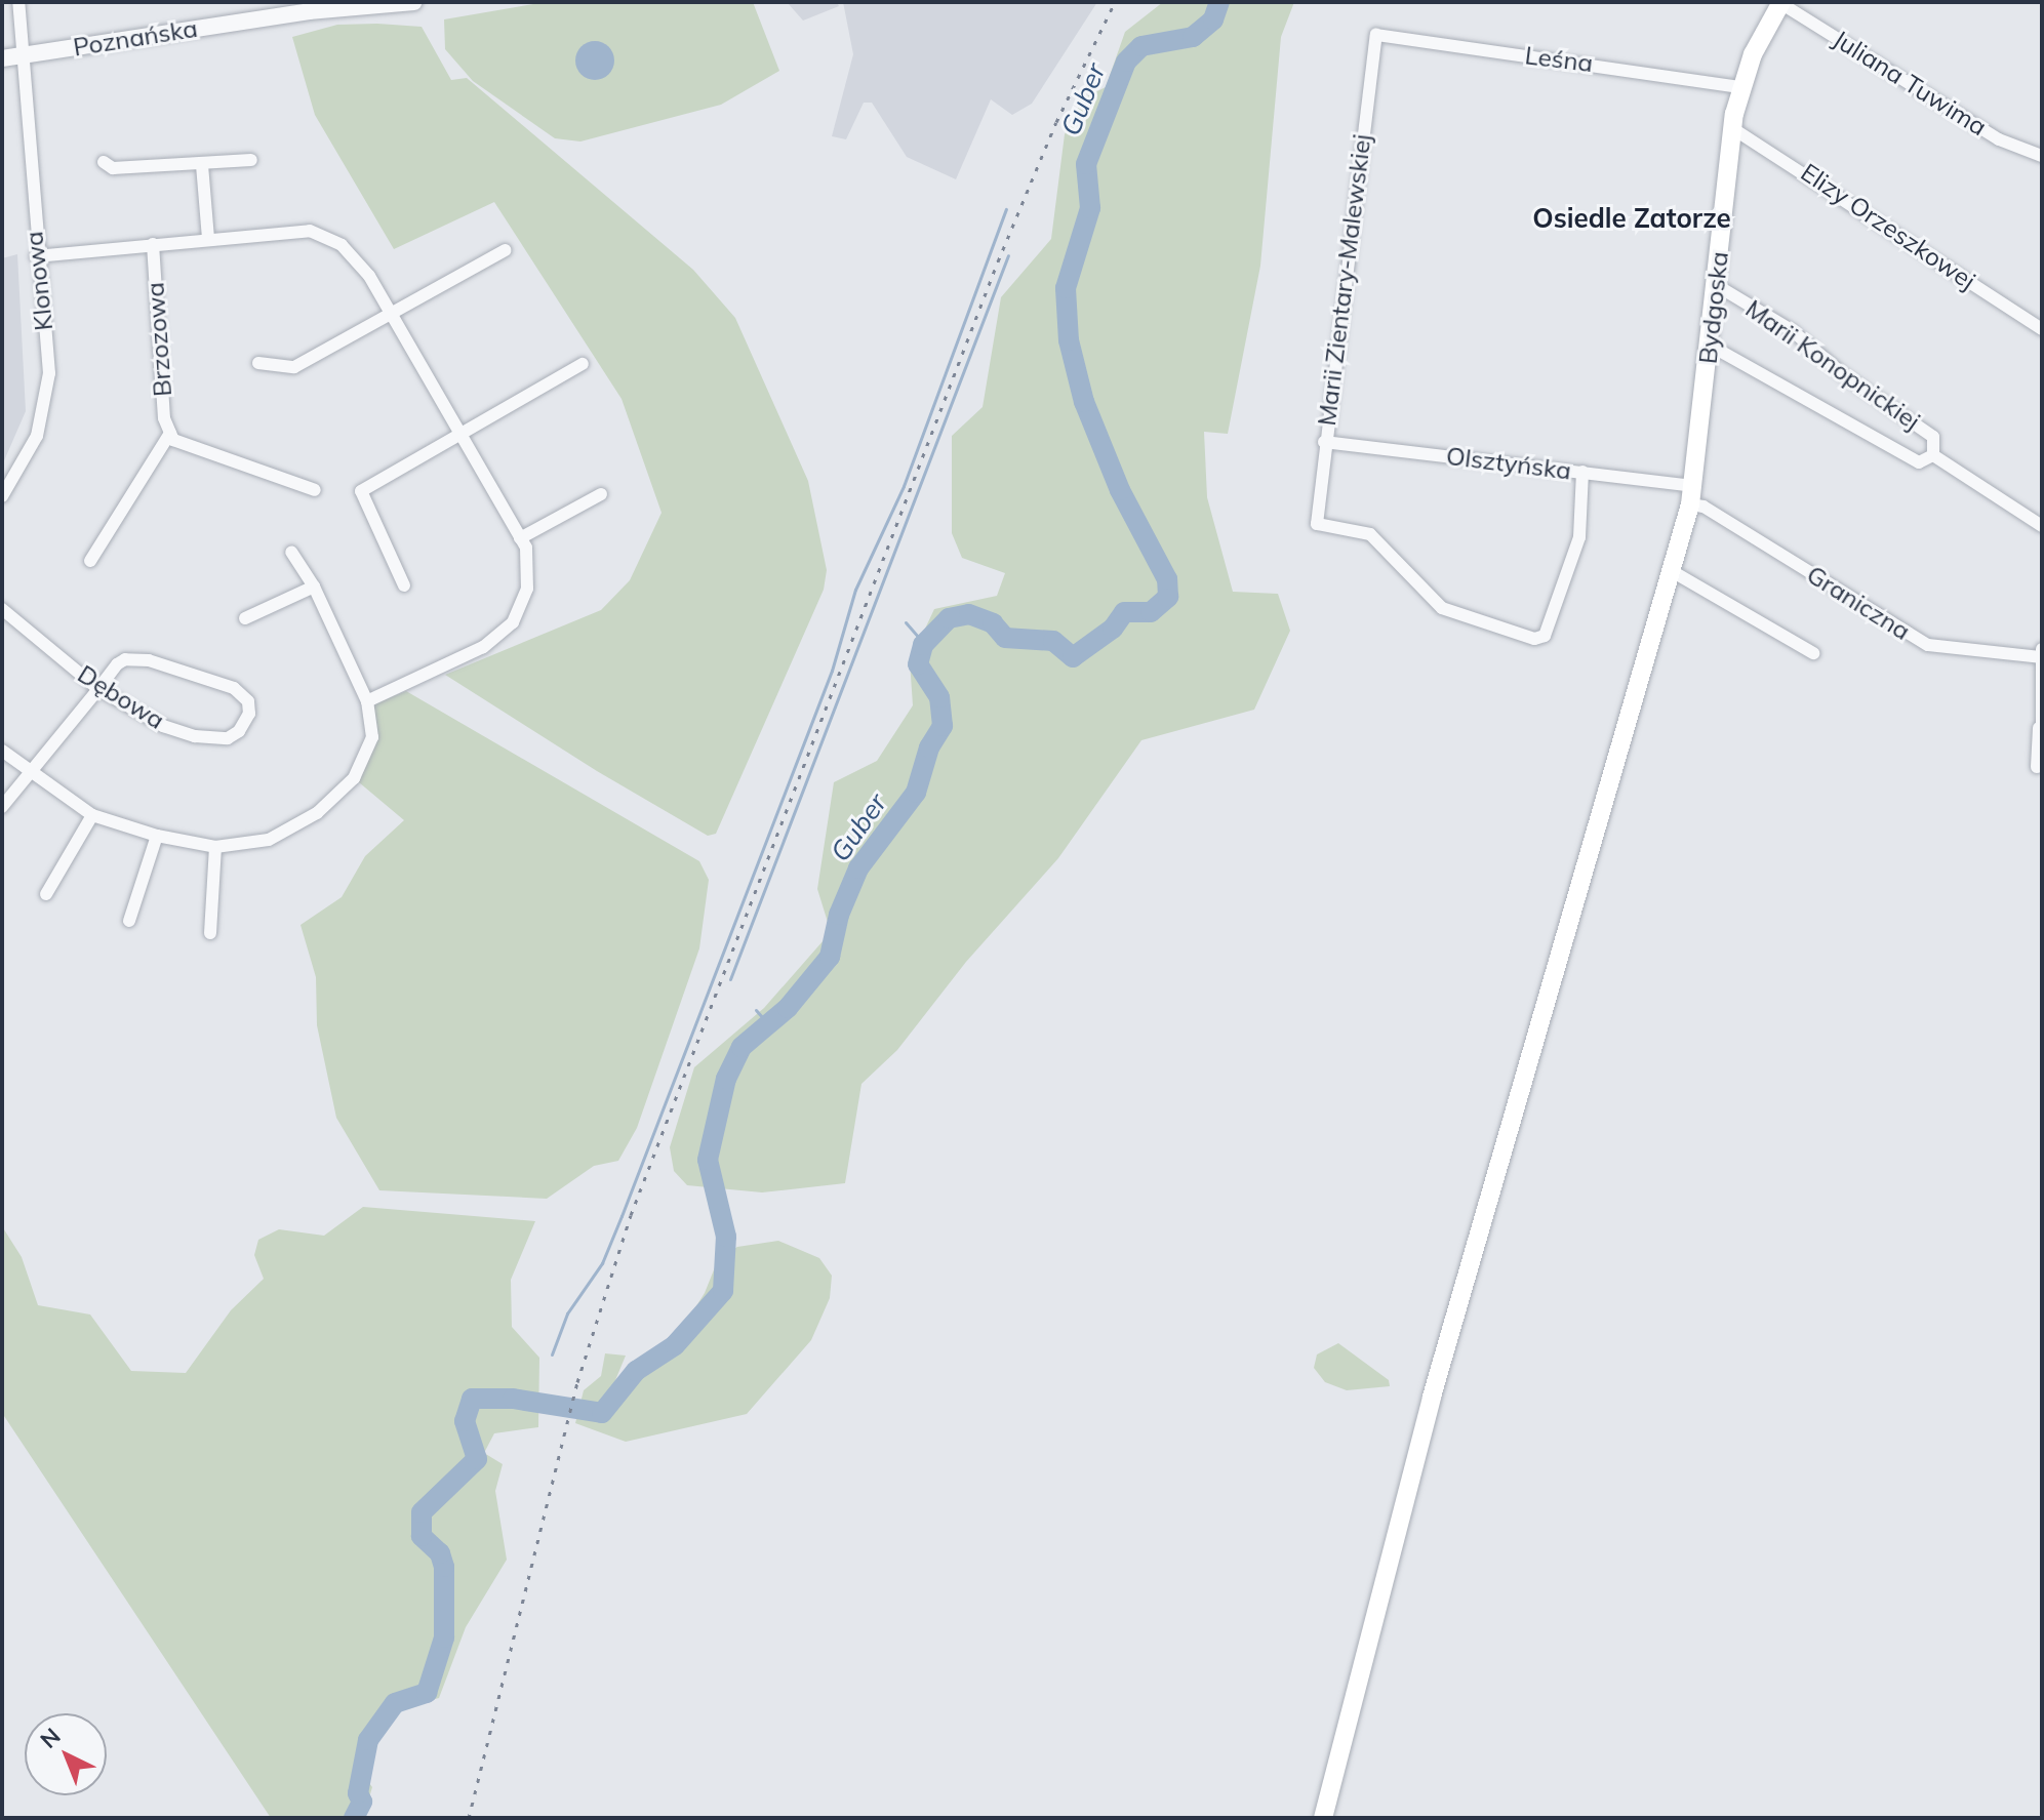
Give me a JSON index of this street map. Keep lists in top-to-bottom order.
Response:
{
  "streets": {
    "main road": ["Bydgoska"],
    "street": [
      "Poznańska",
      "Leśna",
      "Juliana Tuwima",
      "Elizy Orzeszkowej",
      "Marii Zientary-Malewskiej",
      "Klonowa",
      "Brzozowa",
      "Marii Konopnickiej",
      "Olsztyńska",
      "Graniczna",
      "Dębowa"
    ]
  },
  "crossings": [
    ["Poznańska", "Klonowa"],
    ["Leśna", "Marii Zientary-Malewskiej"],
    ["Leśna", "Bydgoska"],
    ["Juliana Tuwima", "Bydgoska"],
    ["Elizy Orzeszkowej", "Bydgoska"],
    ["Marii Zientary-Malewskiej", "Olsztyńska"],
    ["Bydgoska", "Marii Konopnickiej"],
    ["Bydgoska", "Olsztyńska"],
    ["Bydgoska", "Graniczna"],
    ["Olsztyńska", "Graniczna"]
  ],
  "districts": ["Osiedle Zatorze"],
  "water": ["Guber"],
  "north": "top left"
}
